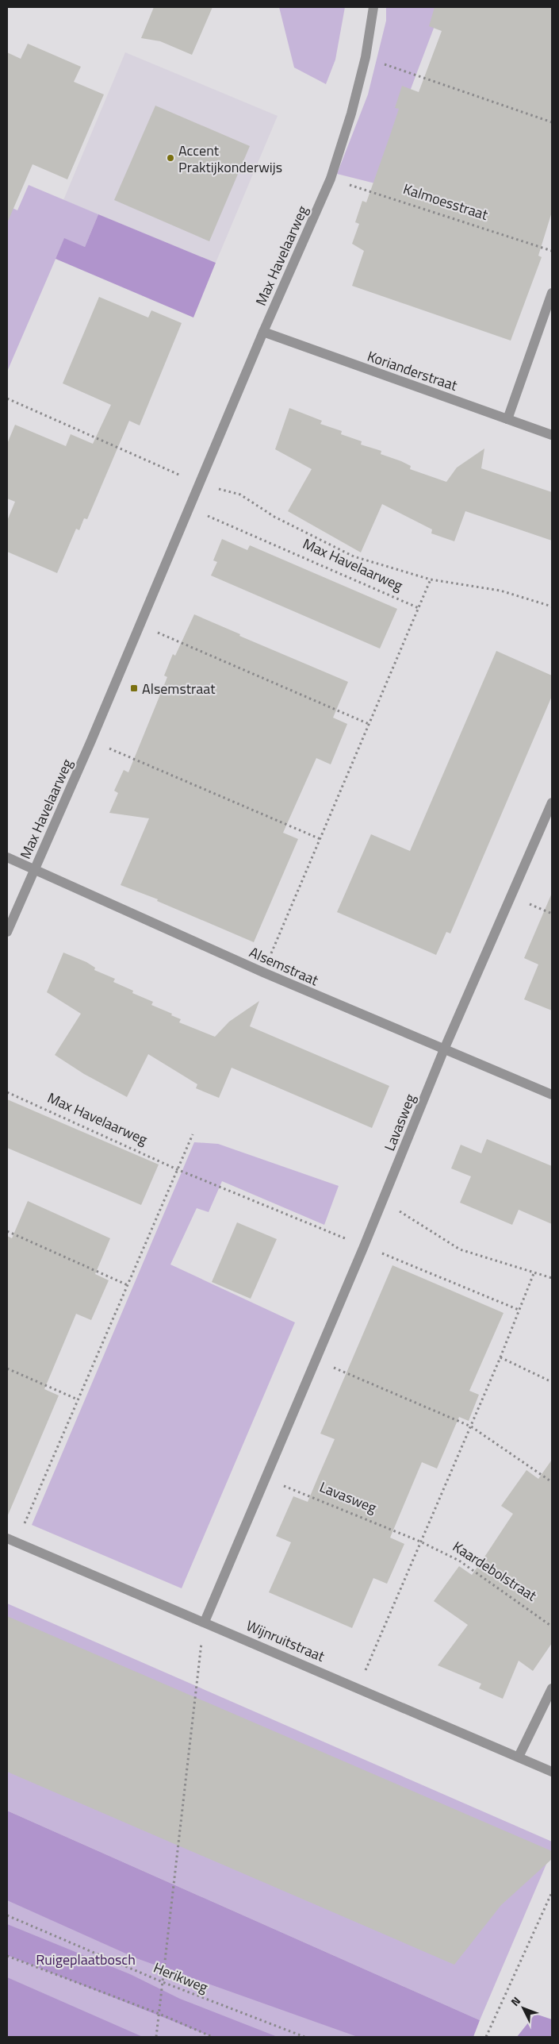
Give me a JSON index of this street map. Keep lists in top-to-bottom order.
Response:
{
  "streets": {
    "street": [
      "Max Havelaarweg",
      "Korianderstraat",
      "Alsemstraat",
      "Lavasweg",
      "Wijnruitstraat"
    ],
    "path": ["Kalmoesstraat", "Kaardebolstraat", "Herikweg"]
  },
  "crossings": [
    ["Kalmoesstraat", "Max Havelaarweg"],
    ["Max Havelaarweg", "Korianderstraat"],
    ["Max Havelaarweg", "Alsemstraat"],
    ["Alsemstraat", "Lavasweg"],
    ["Lavasweg", "Kaardebolstraat"],
    ["Lavasweg", "Wijnruitstraat"]
  ],
  "parks": ["Ruigeplaatbosch"],
  "places": {
    "other": ["Accent Praktijkonderwijs"],
    "transit": ["Alsemstraat"]
  },
  "north": "top left"
}
